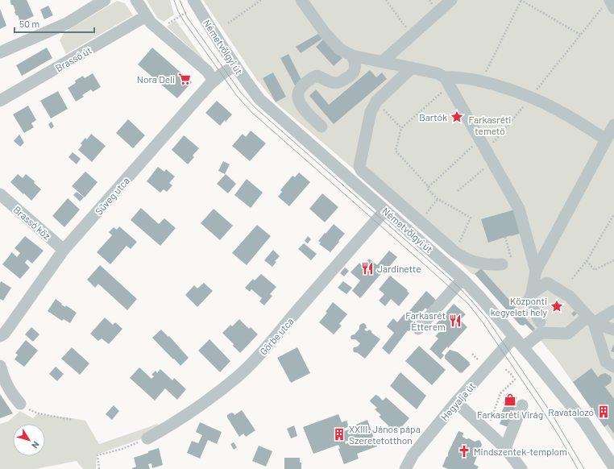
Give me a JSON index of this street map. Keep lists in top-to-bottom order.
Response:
{
  "streets": {
    "street": [
      "Németvölgyi út",
      "Brassó út",
      "Süveg utca",
      "Brassó köz",
      "Görbe utca",
      "Hegyalja út"
    ]
  },
  "crossings": [
    ["Németvölgyi út", "Süveg utca"],
    ["Németvölgyi út", "Görbe utca"],
    ["Németvölgyi út", "Hegyalja út"],
    ["Süveg utca", "Brassó köz"]
  ],
  "parks": ["Farkasréti temető"],
  "places": {
    "supermarket": ["Nora Deli"],
    "place": ["Bartók", "Központi kegyeleti hely"],
    "restaurant": ["Jardinette", "Farkasrét Étterem"],
    "shop": ["Farkasréti Virág"],
    "building": ["Ravatalozó", "XXIII. János pápa Szeretetotthon"],
    "church": ["Mindszentek-templom"]
  },
  "scale_bar": "50 m",
  "north": "bottom right"
}
